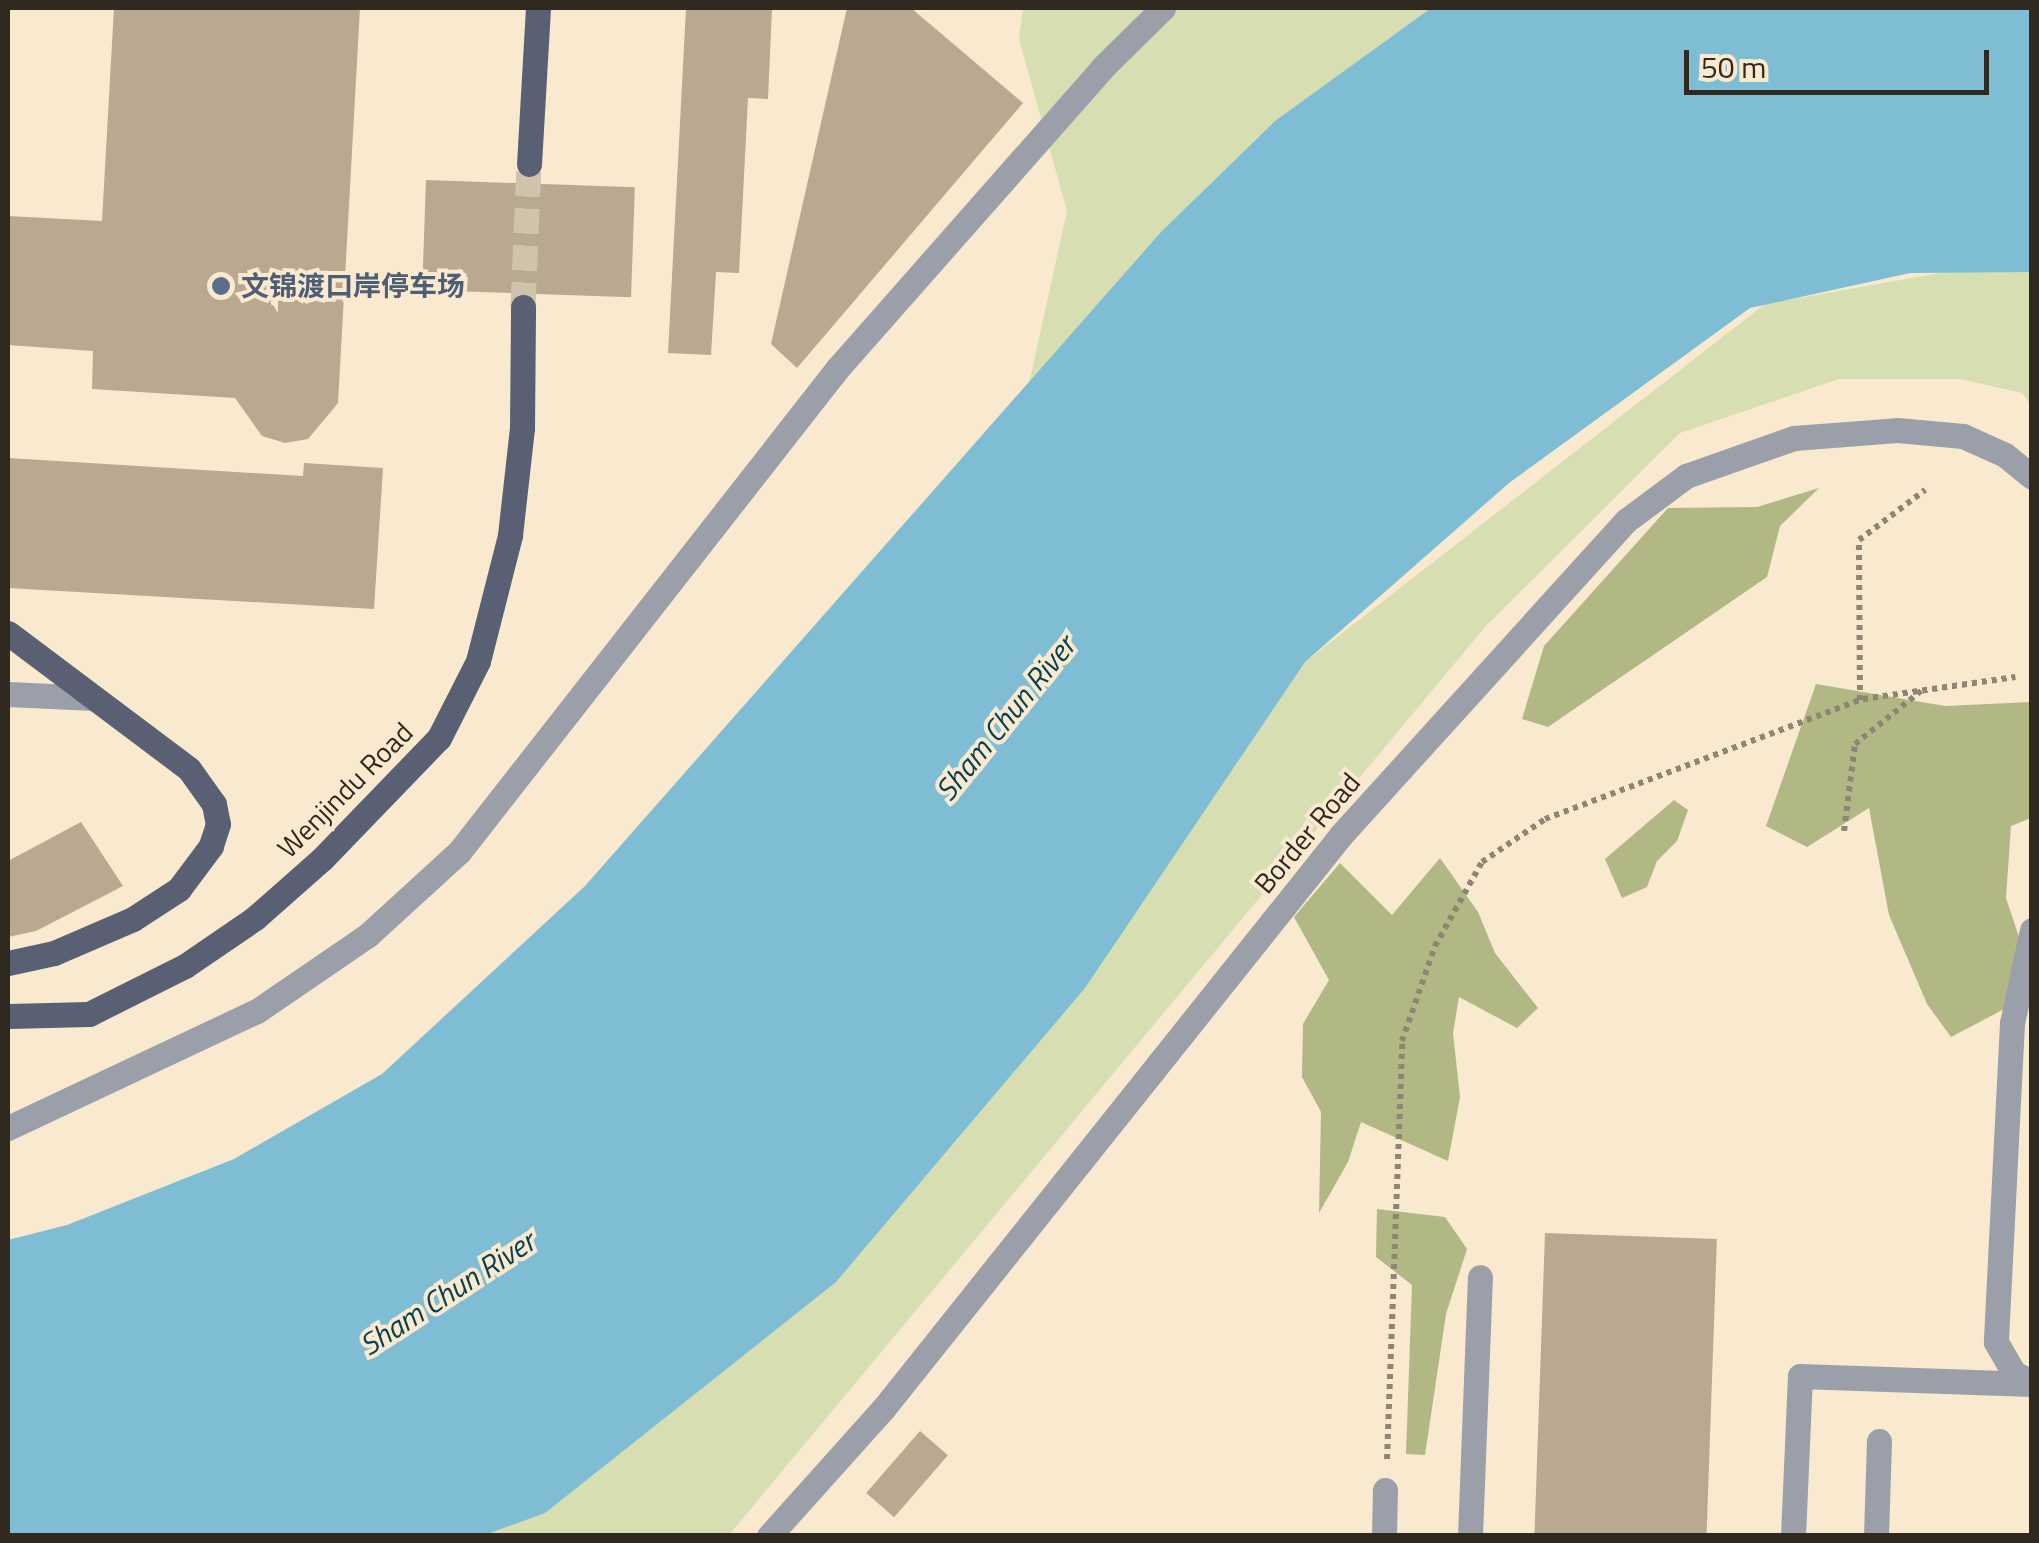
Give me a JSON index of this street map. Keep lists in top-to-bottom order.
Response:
{
  "streets": {
    "main road": ["Wenjindu Road"],
    "lane": ["Border Road"]
  },
  "water": ["Sham Chun River"],
  "places": ["文锦渡口岸停车场"],
  "scale_bar": "50 m"
}
